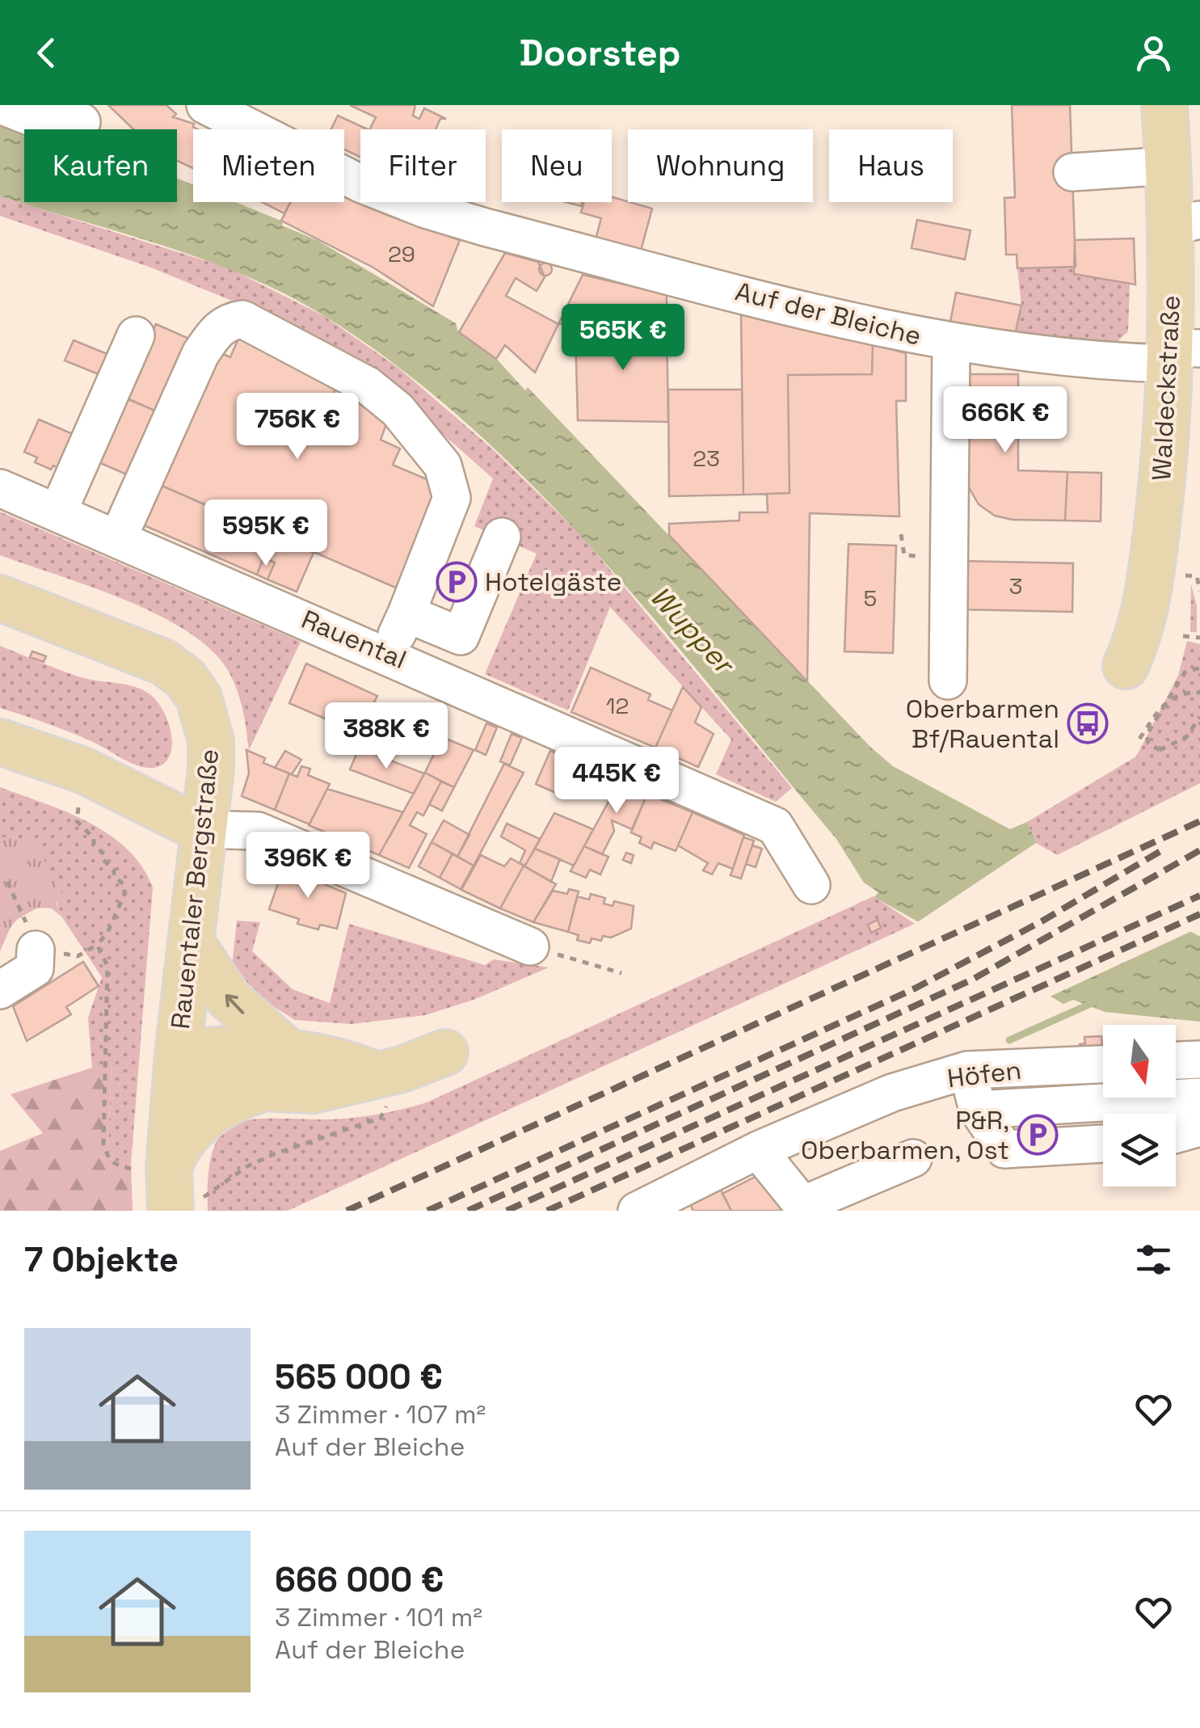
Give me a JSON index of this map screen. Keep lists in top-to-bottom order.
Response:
{
  "streets": {
    "main road": ["Waldeckstraße", "Rauentaler Bergstraße"],
    "street": ["Auf der Bleiche", "Rauental", "Höfen"]
  },
  "crossings": [
    ["Auf der Bleiche", "Waldeckstraße"]
  ],
  "water": ["Wupper"],
  "places": {
    "parking": ["Hotelgäste", "P&R, Oberbarmen, Ost"],
    "bus stop": ["Oberbarmen Bf/Rauental"]
  },
  "house_numbers": [
    "29",
    "23",
    "3",
    "5",
    "12"
  ],
  "north": "bottom",
  "page": {
    "header": "Doorstep",
    "chip": [
      "Kaufen",
      "Mieten",
      "Filter",
      "Neu",
      "Wohnung",
      "Haus"
    ],
    "price": [
      "565K €",
      "666K €",
      "756K €",
      "595K €",
      "388K €",
      "445K €",
      "396K €"
    ],
    "heading": "7 Objekte",
    "list": [
      {
        "name": "565 000 €",
        "note": "3 Zimmer · 107 m² · Auf der Bleiche"
      },
      {
        "name": "666 000 €",
        "note": "3 Zimmer · 101 m² · Auf der Bleiche"
      }
    ]
  }
}
